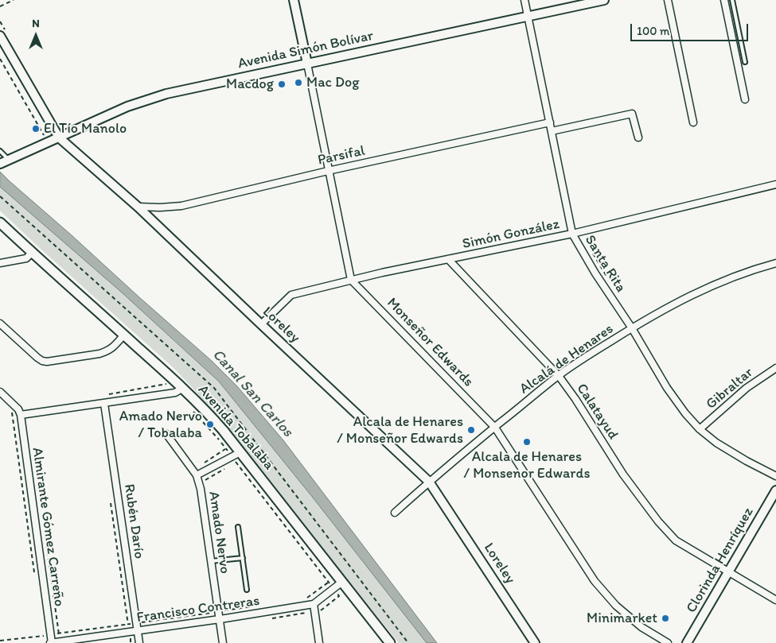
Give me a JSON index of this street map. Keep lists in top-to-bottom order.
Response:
{
  "streets": {
    "main road": ["Avenida Tobalaba"],
    "street": [
      "Avenida Simón Bolívar",
      "Parsifal",
      "Simón González",
      "Santa Rita",
      "Loreley",
      "Monseñor Edwards",
      "Alcalá de Henares",
      "Gibraltar",
      "Calatayud",
      "Rubén Darío",
      "Almirante Gómez Carreño",
      "Amado Nervo",
      "Clorinda Henríquez",
      "Francisco Contreras"
    ]
  },
  "crossings": [
    ["Avenida Simón Bolívar", "Santa Rita"],
    ["Avenida Simón Bolívar", "Loreley"],
    ["Parsifal", "Santa Rita"],
    ["Parsifal", "Loreley"],
    ["Simón González", "Santa Rita"],
    ["Simón González", "Loreley"],
    ["Simón González", "Monseñor Edwards"],
    ["Simón González", "Calatayud"],
    ["Santa Rita", "Alcalá de Henares"],
    ["Santa Rita", "Gibraltar"],
    ["Loreley", "Alcalá de Henares"],
    ["Monseñor Edwards", "Alcalá de Henares"],
    ["Alcalá de Henares", "Calatayud"],
    ["Calatayud", "Clorinda Henríquez"],
    ["Avenida Tobalaba", "Amado Nervo"],
    ["Avenida Tobalaba", "Francisco Contreras"],
    ["Rubén Darío", "Francisco Contreras"],
    ["Almirante Gómez Carreño", "Francisco Contreras"],
    ["Amado Nervo", "Francisco Contreras"]
  ],
  "water": ["Canal San Carlos"],
  "places": [
    "Mac Dog",
    "Macdog",
    "El Tío Manolo",
    "Amado Nervo / Tobalaba",
    "Alcala de Henares / Monseñor Edwards",
    "Alcala de Henares / Monsenor Edwards",
    "Minimarket"
  ],
  "scale_bar": "100 m",
  "north": "top"
}
